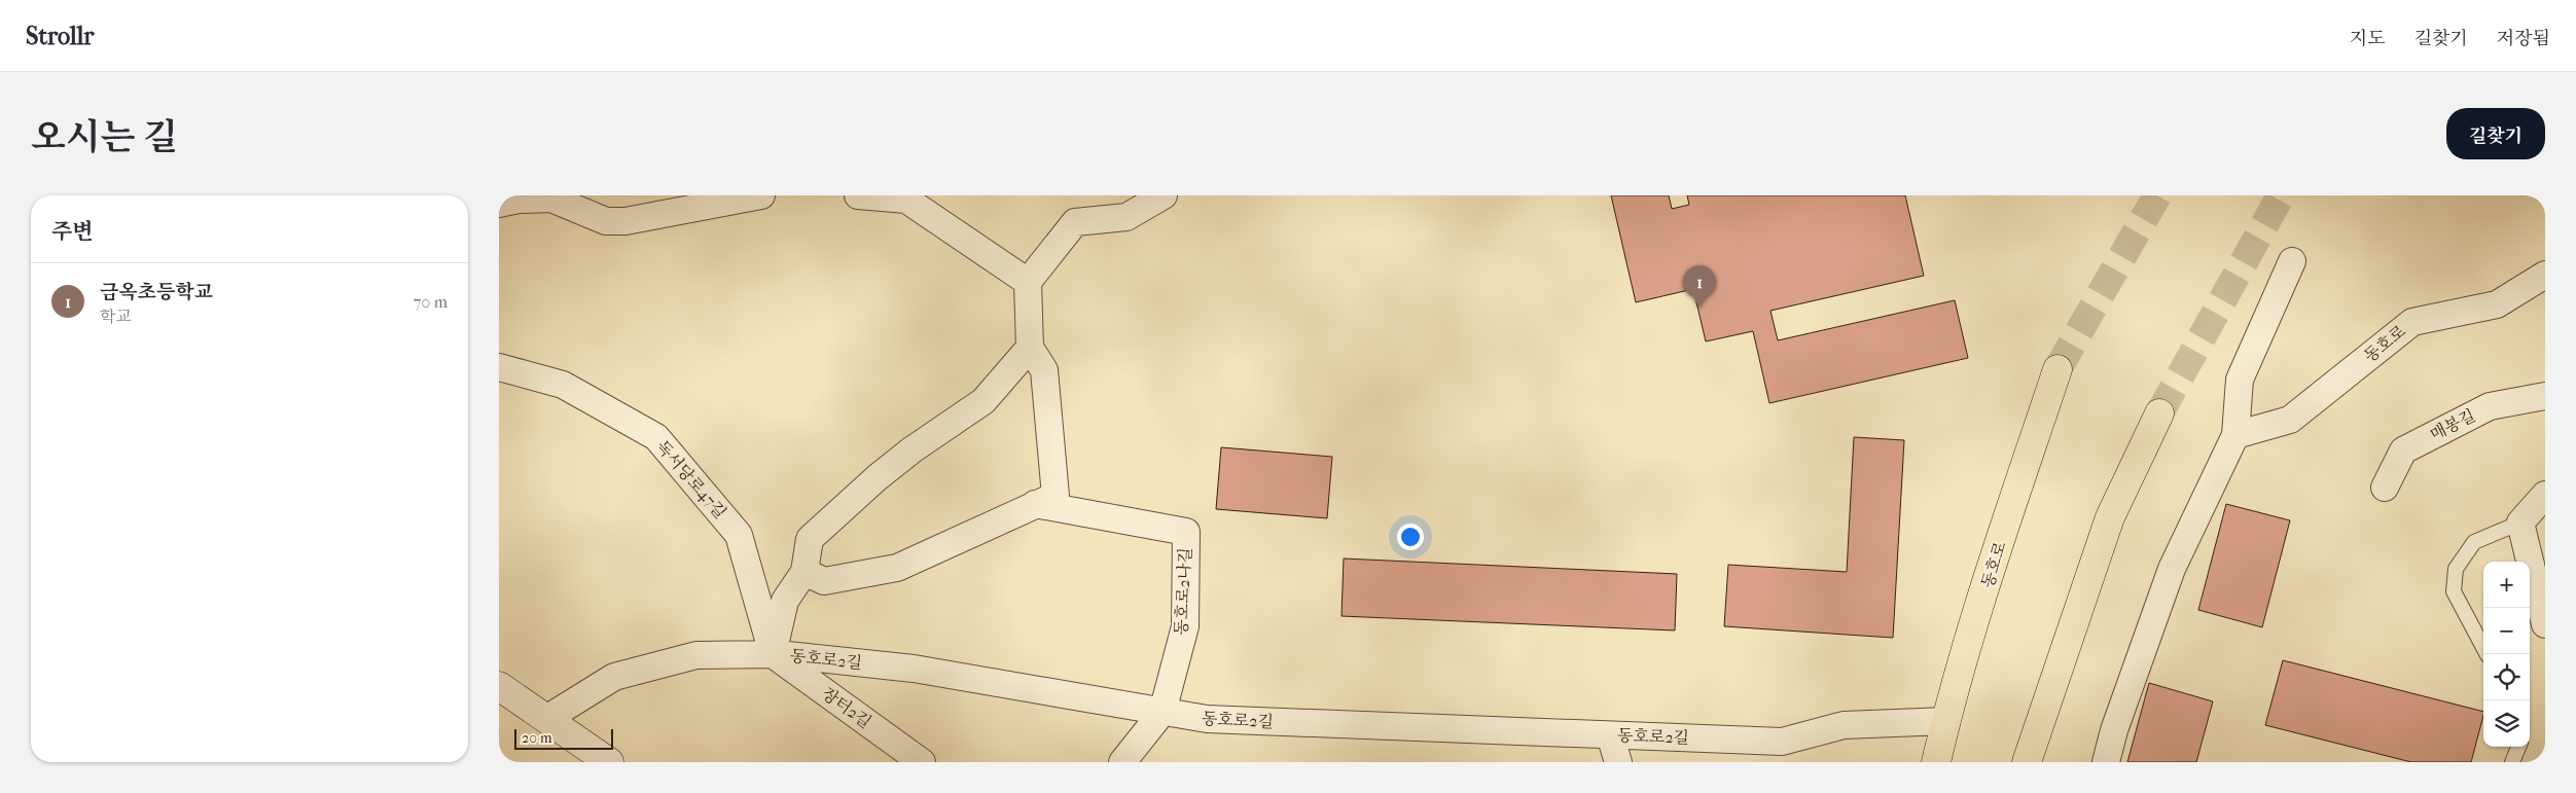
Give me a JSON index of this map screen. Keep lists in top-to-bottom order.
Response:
{
  "streets": {
    "main road": ["동호로"],
    "street": [
      "매봉길",
      "독서당로47길",
      "동호로2나길",
      "동호로2길",
      "장터2길"
    ]
  },
  "crossings": [
    ["동호로", "동호로2길"],
    ["독서당로47길", "동호로2길"],
    ["독서당로47길", "장터2길"],
    ["동호로2나길", "동호로2길"],
    ["동호로2길", "장터2길"]
  ],
  "scale_bar": "20 m",
  "page": {
    "header": "Strollr",
    "nav": ["지도", "길찾기", "저장됨"],
    "title": "오시는 길",
    "buttons": "길찾기",
    "heading": "주변",
    "list": [
      {
        "mark": "1",
        "name": "금옥초등학교",
        "note": "학교",
        "value": "70 m"
      }
    ],
    "pins": "1",
    "map_buttons": ["+", "−"],
    "scale": "20 m"
  }
}
